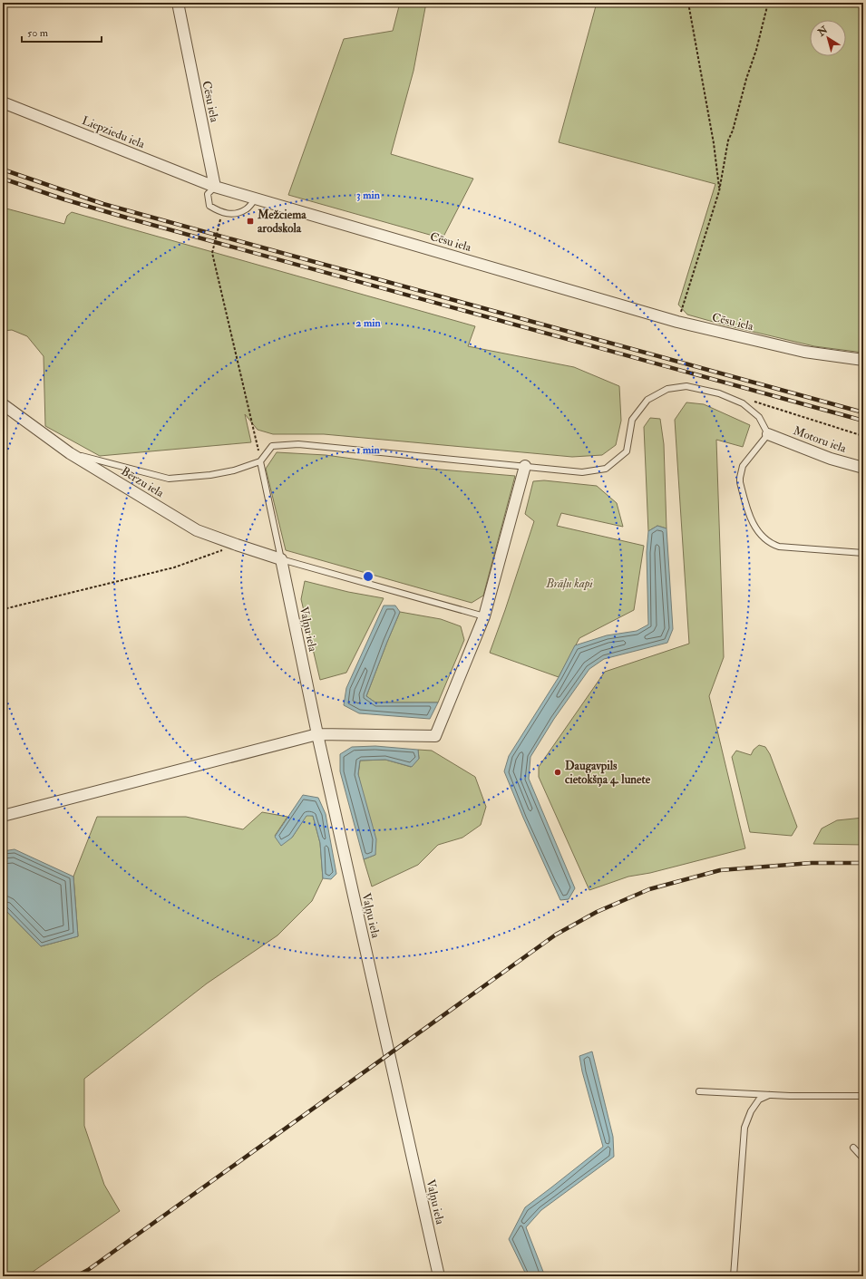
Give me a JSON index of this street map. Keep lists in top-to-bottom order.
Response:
{
  "streets": {
    "street": [
      "Cēsu iela",
      "Liepziedu iela",
      "Motoru iela",
      "Bērzu iela",
      "Vaļņu iela"
    ]
  },
  "crossings": [
    ["Cēsu iela", "Liepziedu iela"],
    ["Bērzu iela", "Vaļņu iela"]
  ],
  "parks": ["Brāļu kapi"],
  "places": {
    "transit": ["Mežciema arodskola"],
    "other": ["Daugavpils cietokšņa 4. lunete"]
  },
  "scale_bar": "50 m",
  "north": "top left",
  "rings": ["3 min", "2 min", "1 min"]
}
